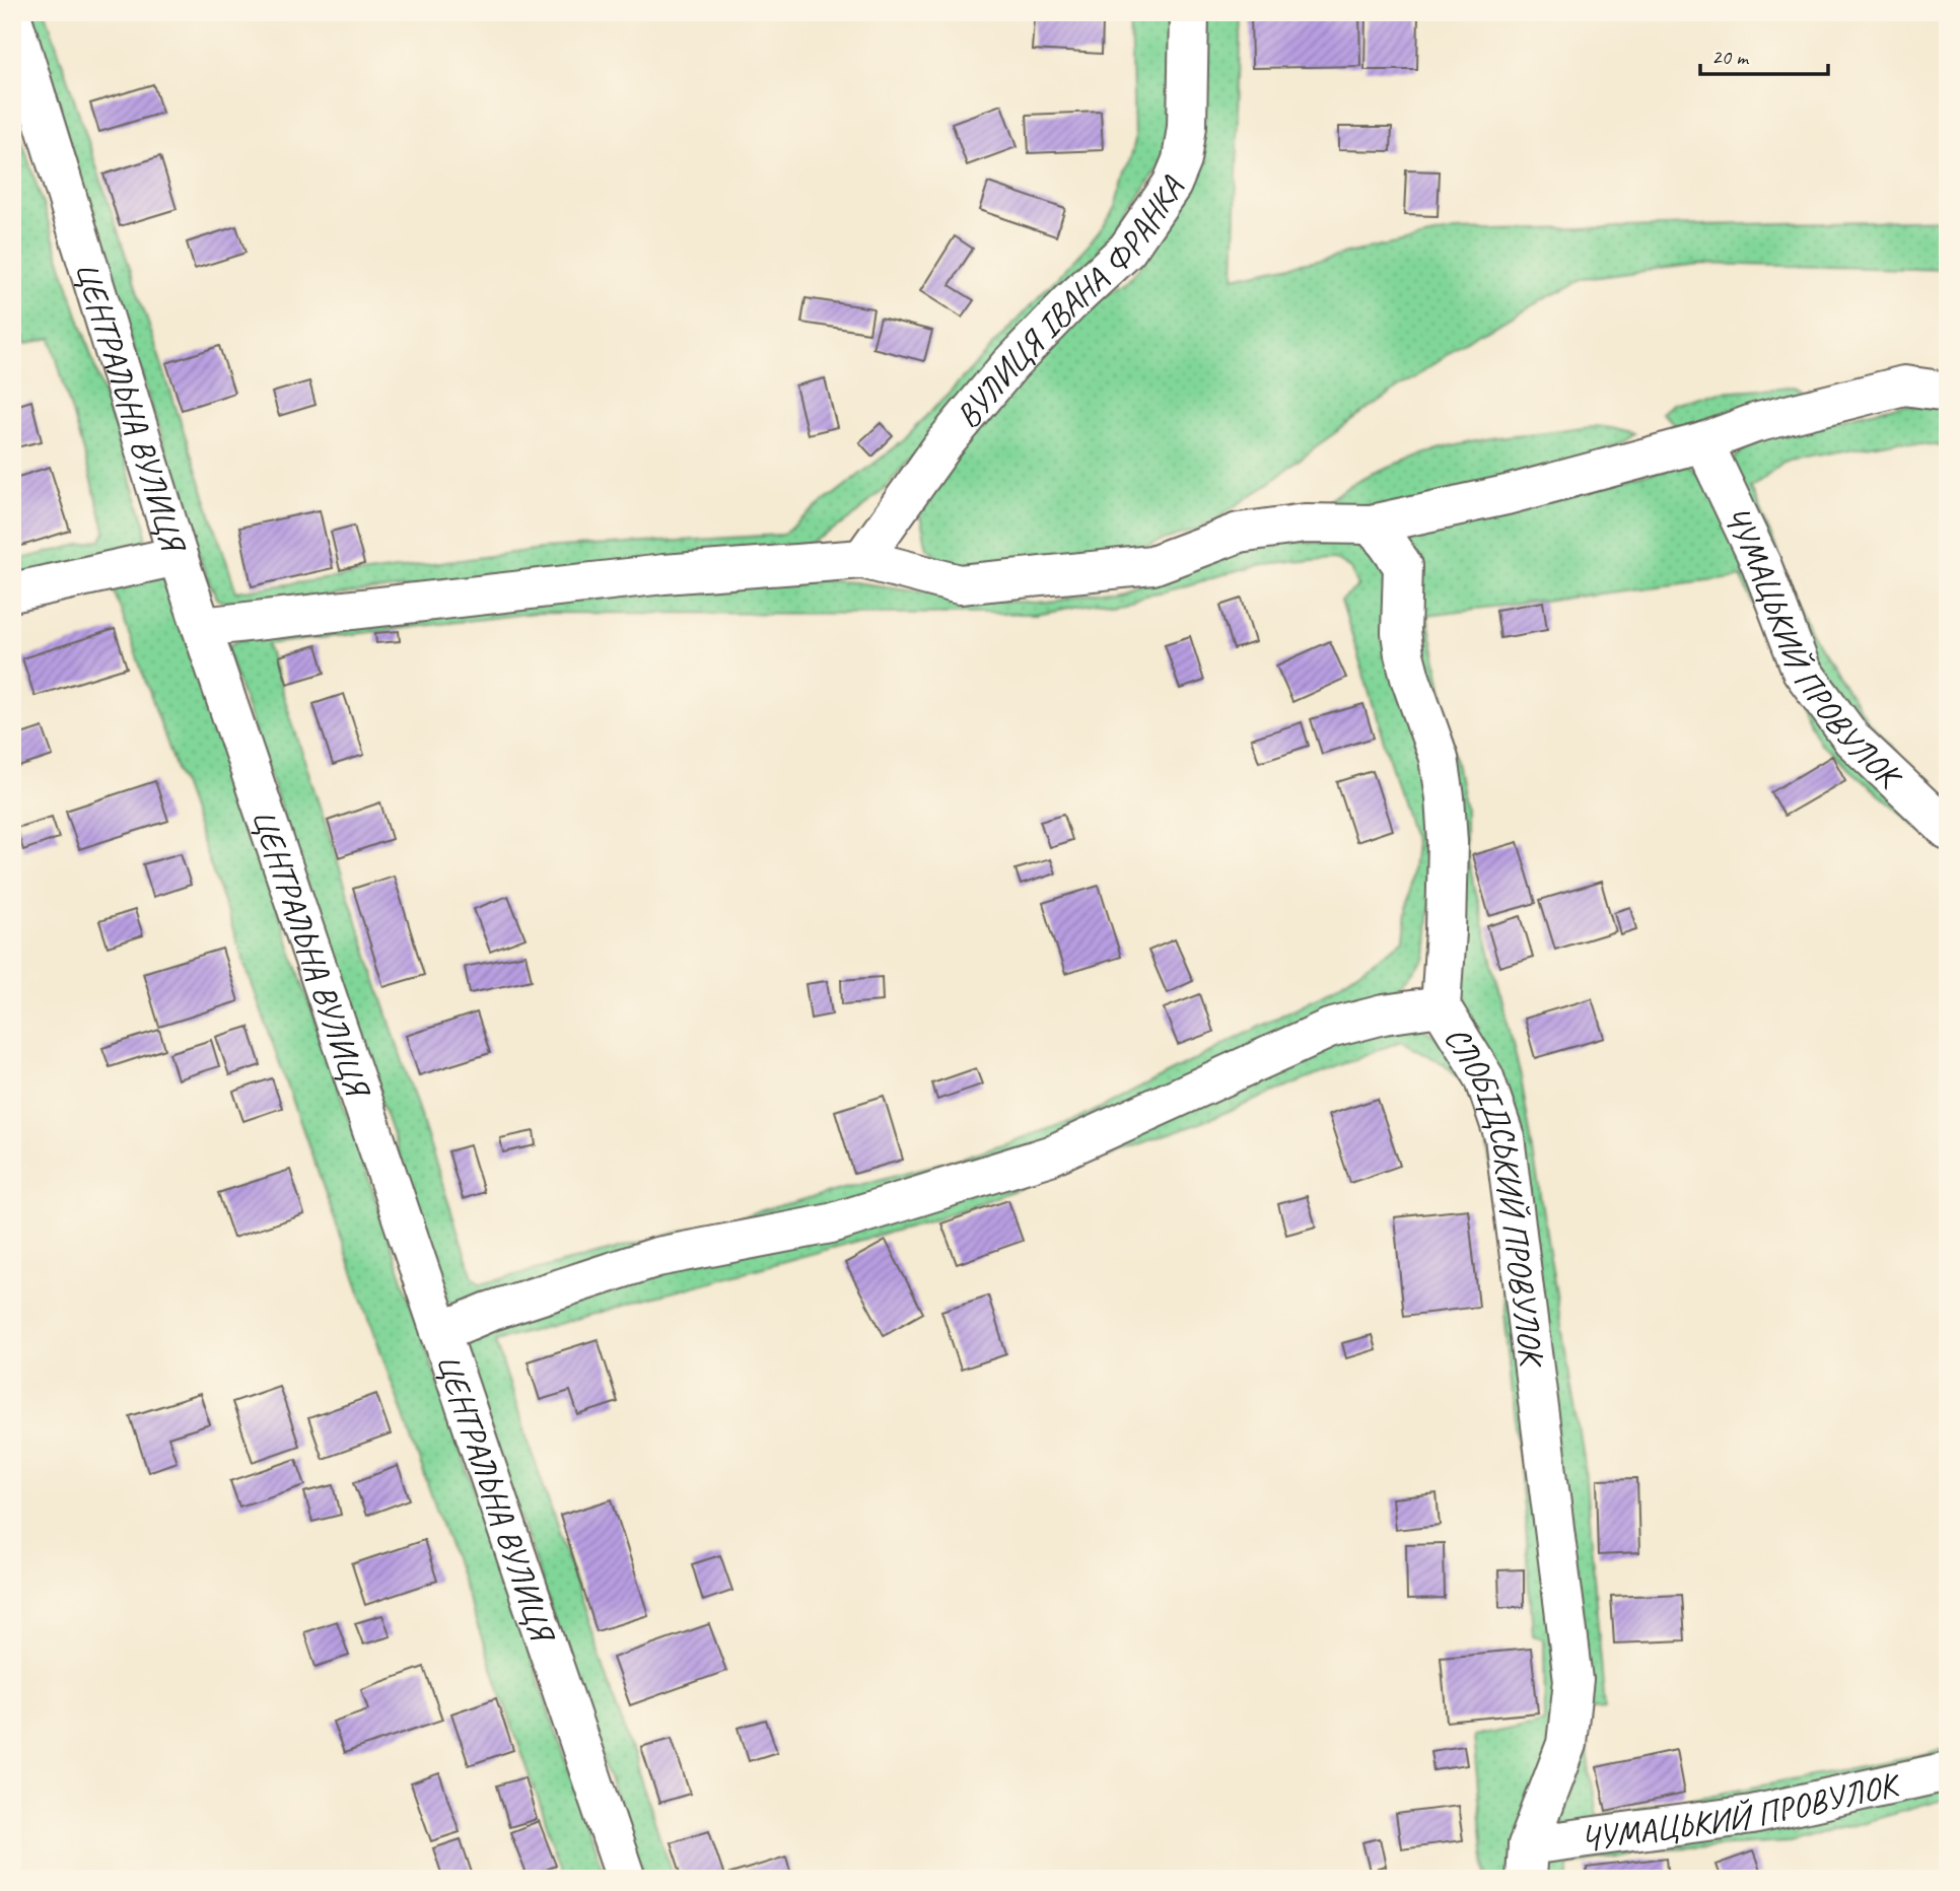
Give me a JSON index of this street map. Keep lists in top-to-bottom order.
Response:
{
  "streets": {
    "street": [
      "ВУЛИЦЯ ІВАНА ФРАНКА",
      "ЦЕНТРАЛЬНА ВУЛИЦЯ",
      "ЧУМАЦЬКИЙ ПРОВУЛОК",
      "СЛОБІДСЬКИЙ ПРОВУЛОК"
    ]
  },
  "crossings": [
    ["ЧУМАЦЬКИЙ ПРОВУЛОК", "СЛОБІДСЬКИЙ ПРОВУЛОК"]
  ],
  "scale_bar": "20 m"
}
